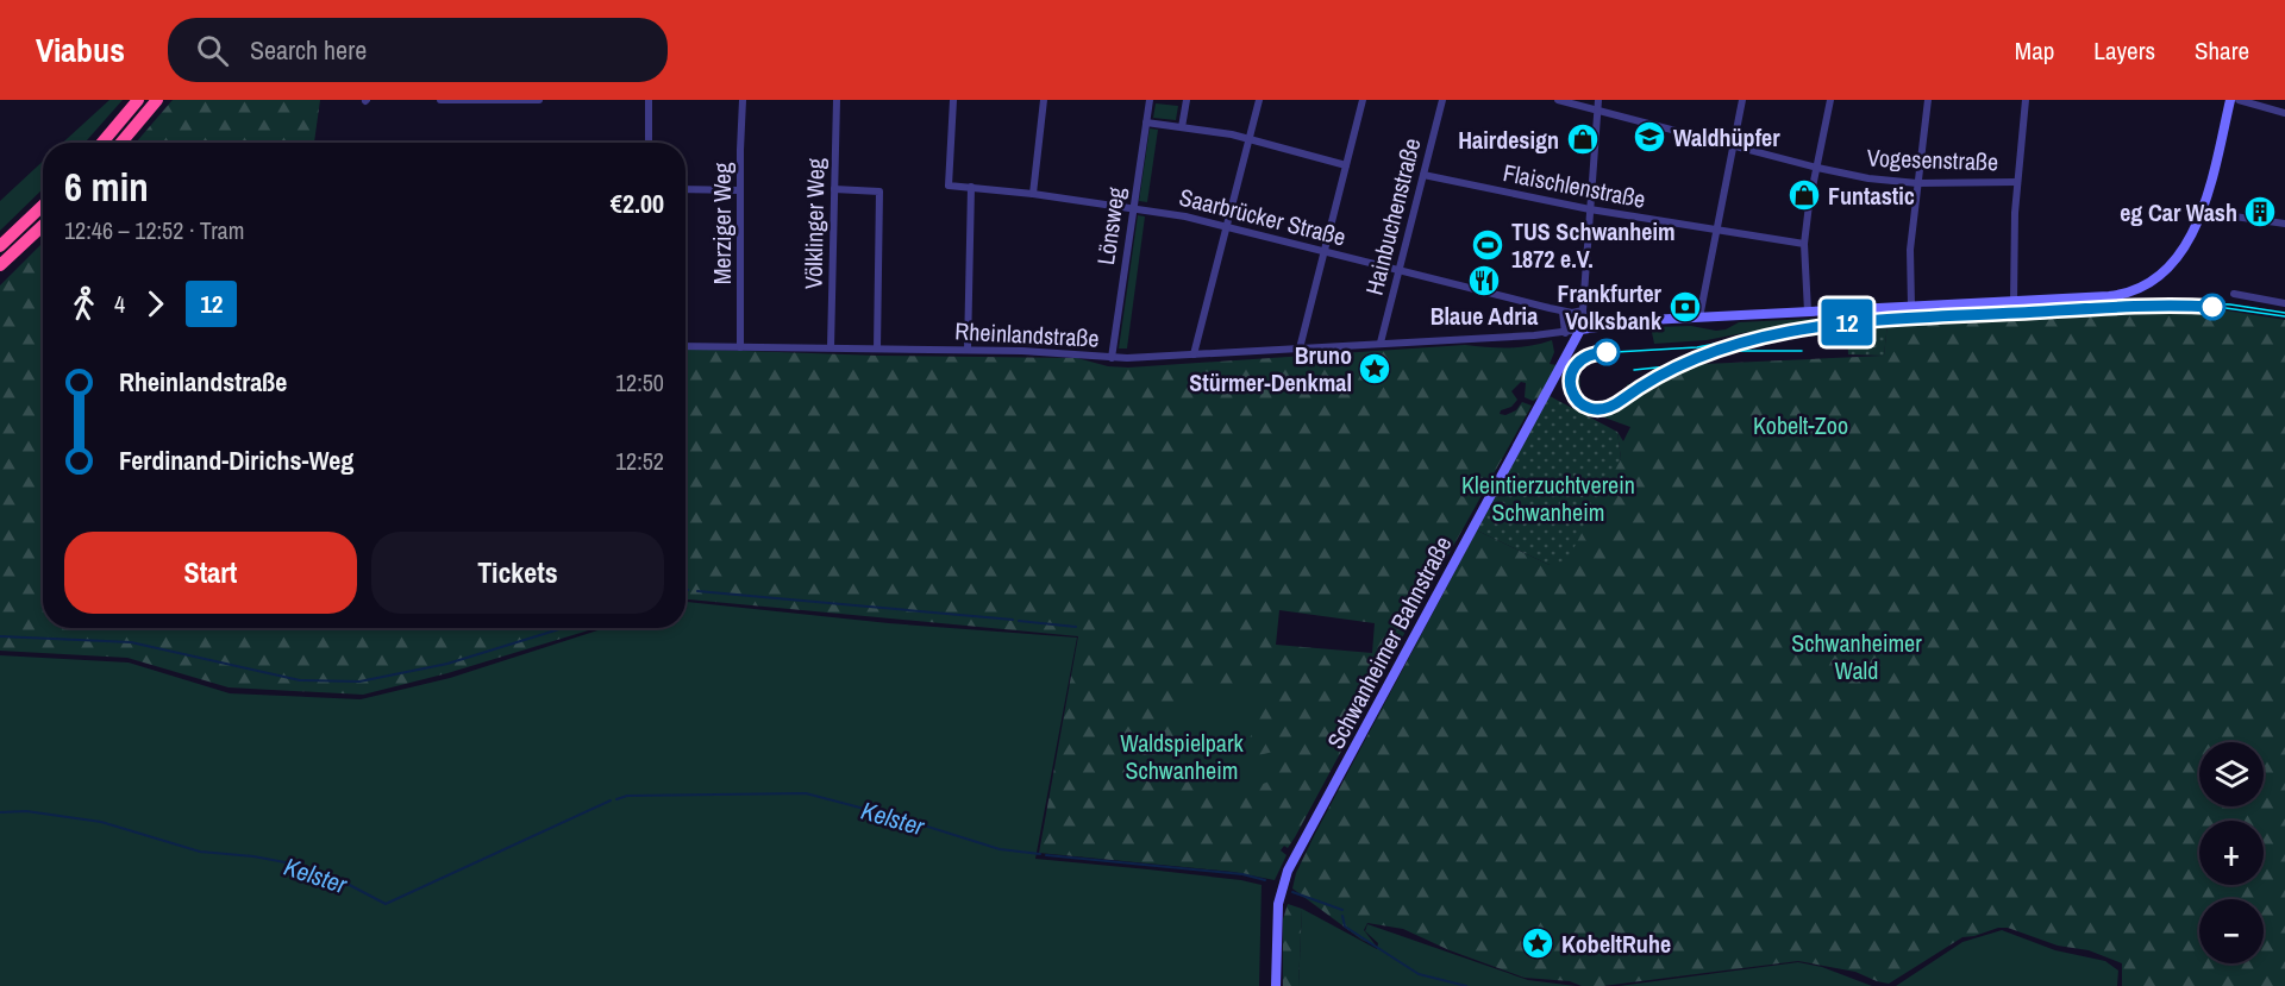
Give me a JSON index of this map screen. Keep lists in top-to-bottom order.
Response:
{
  "streets": {
    "street": [
      "Vogesenstraße",
      "Flaischlenstraße",
      "Saarbrücker Straße",
      "Hainbuchenstraße",
      "Merziger Weg",
      "Völklinger Weg",
      "Lönsweg",
      "Rheinlandstraße",
      "Schwanheimer Bahnstraße"
    ]
  },
  "crossings": [
    ["Flaischlenstraße", "Hainbuchenstraße"],
    ["Saarbrücker Straße", "Hainbuchenstraße"],
    ["Saarbrücker Straße", "Lönsweg"],
    ["Hainbuchenstraße", "Rheinlandstraße"],
    ["Merziger Weg", "Rheinlandstraße"],
    ["Völklinger Weg", "Rheinlandstraße"],
    ["Lönsweg", "Rheinlandstraße"],
    ["Rheinlandstraße", "Schwanheimer Bahnstraße"]
  ],
  "water": ["Kelster"],
  "parks": [
    "Kobelt-Zoo",
    "Kleintierzuchtverein Schwanheim",
    "Schwanheimer Wald",
    "Waldspielpark Schwanheim"
  ],
  "places": {
    "school or university": ["Waldhüpfer"],
    "shop": ["Hairdesign", "Funtastic"],
    "building": ["eg Car Wash"],
    "sports": ["TUS Schwanheim 1872 e.V."],
    "restaurant": ["Blaue Adria"],
    "bank": ["Frankfurter Volksbank"],
    "place": ["Bruno Stürmer-Denkmal", "KobeltRuhe"]
  },
  "lines": ["tram line 12"],
  "page": {
    "header": "Viabus",
    "search": "Search here",
    "nav": ["Map", "Layers", "Share"],
    "on_map": "12",
    "heading": ["6 min", "12:46 – 12:52 · Tram", "€2.00"],
    "legs": ["4", "12"],
    "list": [
      {
        "name": "Rheinlandstraße",
        "value": "12:50"
      },
      {
        "name": "Ferdinand-Dirichs-Weg",
        "value": "12:52"
      }
    ],
    "buttons": ["Start", "Tickets"],
    "map_buttons": ["+", "−"]
  }
}
